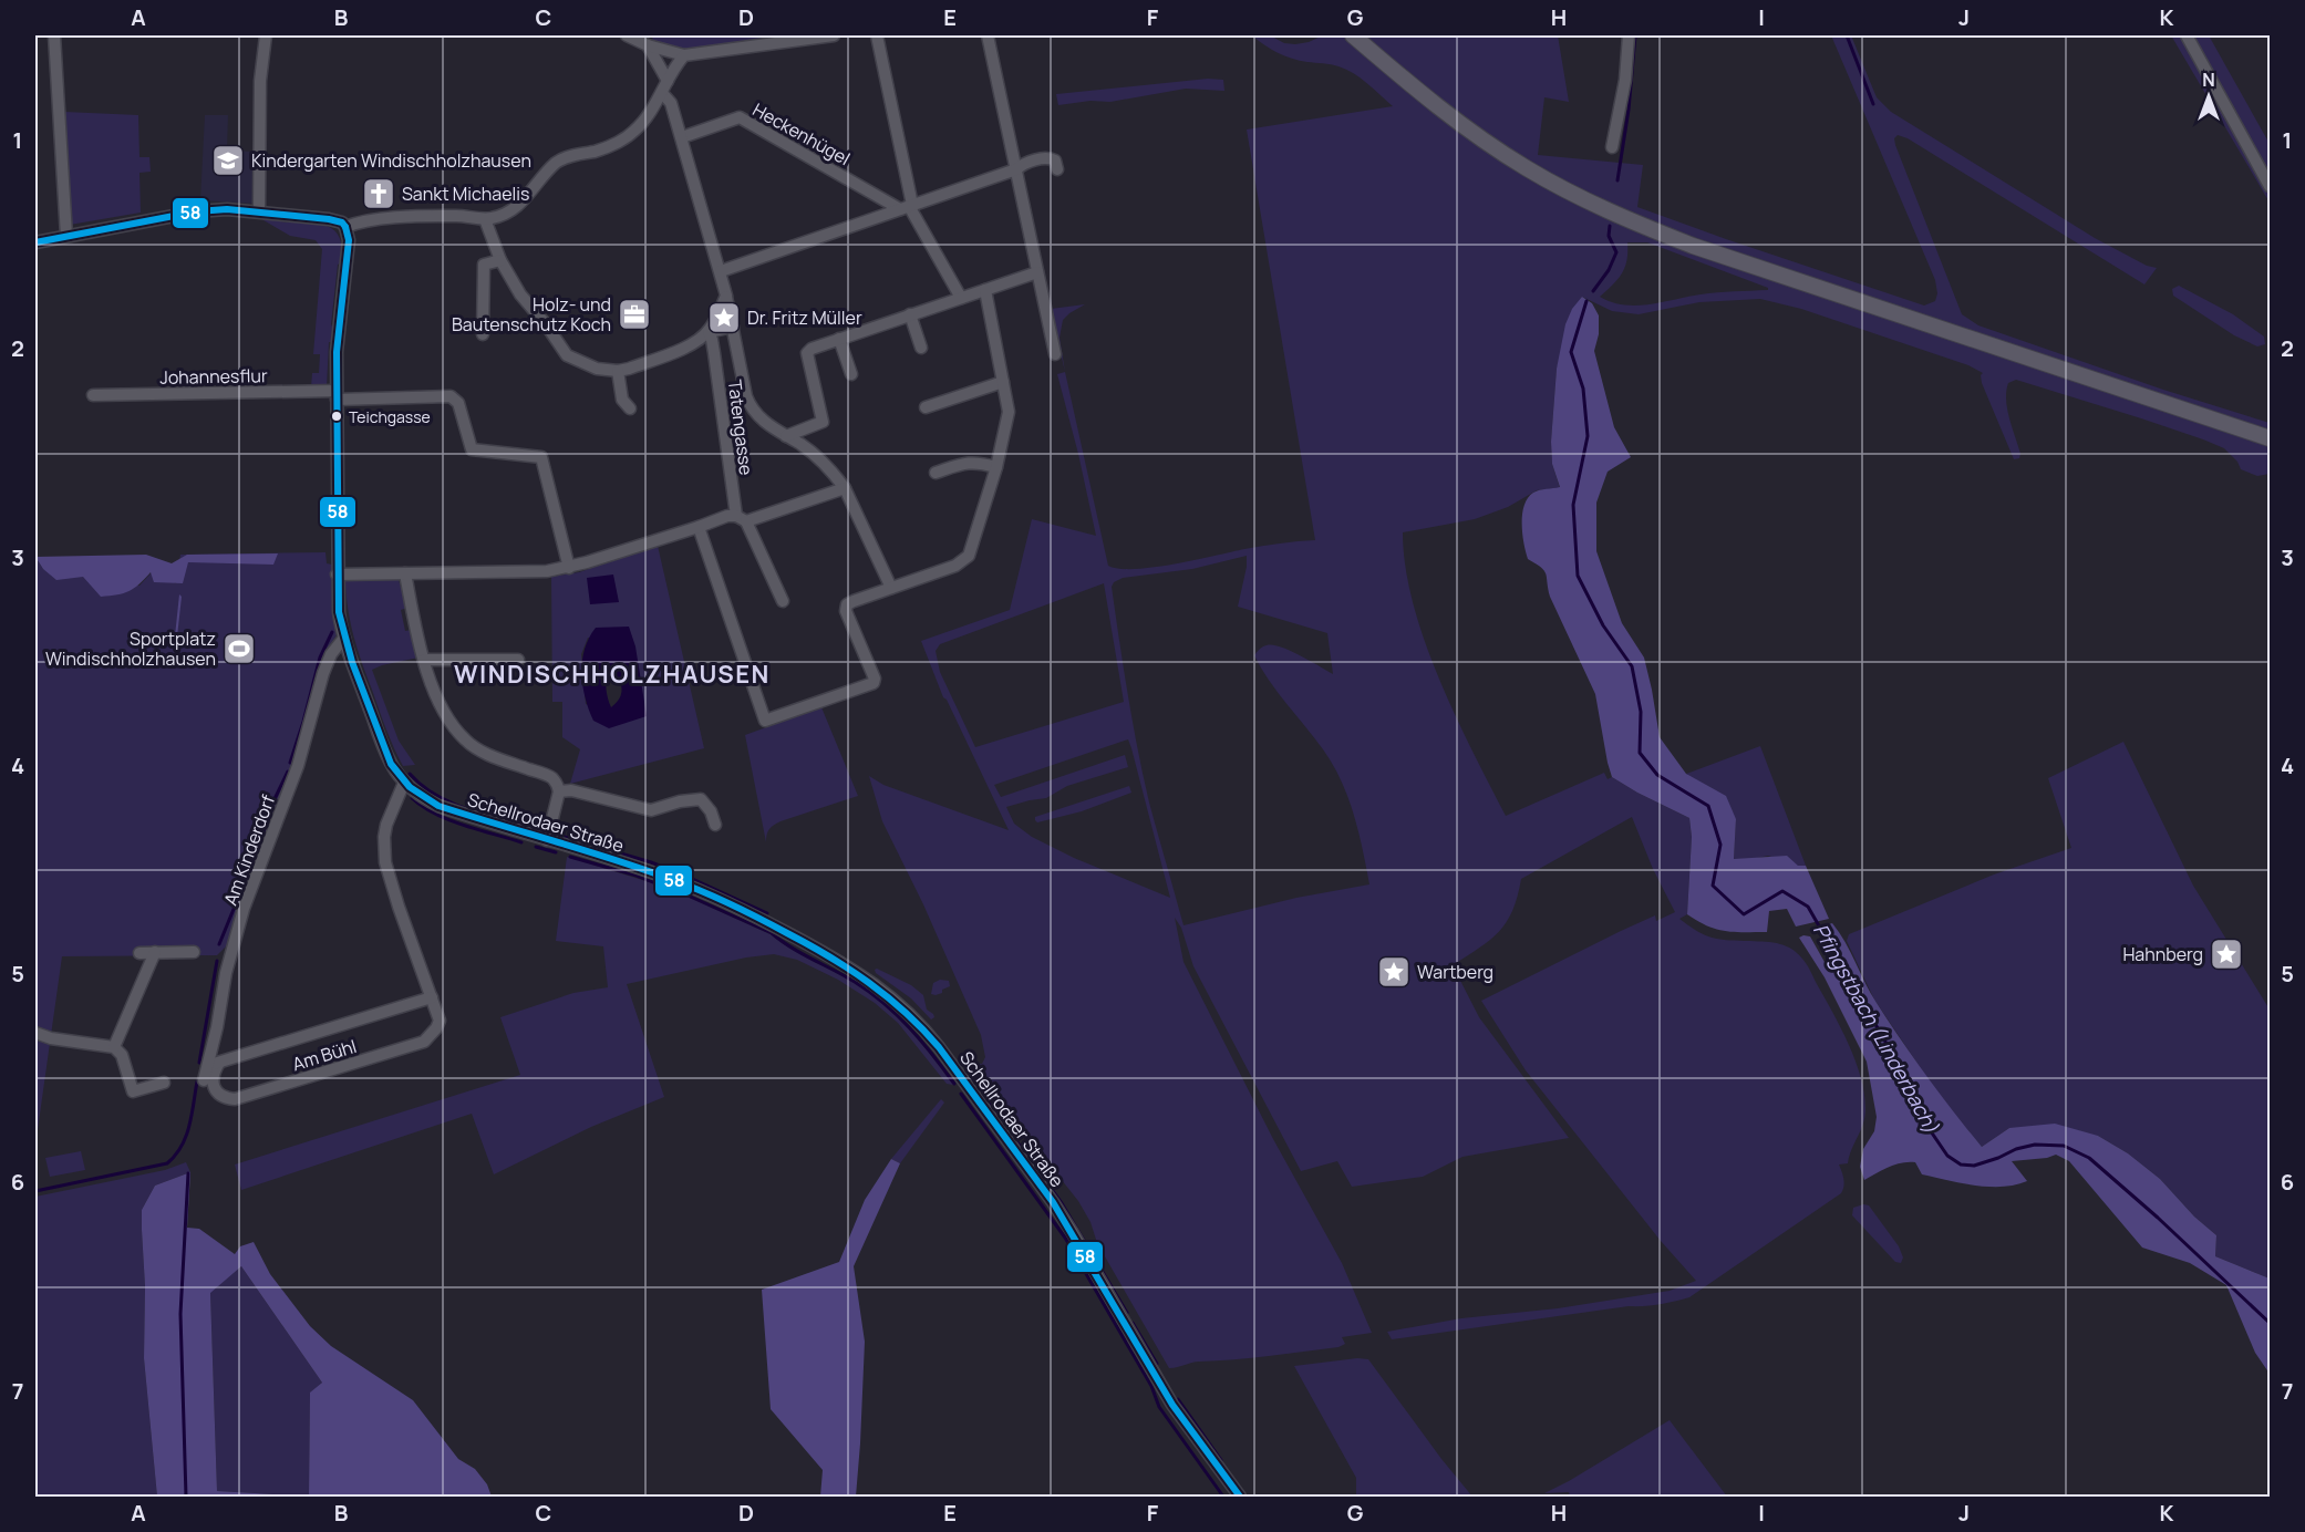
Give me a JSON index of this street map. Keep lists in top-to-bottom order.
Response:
{
  "streets": {
    "street": [
      "Heckenhügel",
      "Johannesflur",
      "Tatengasse",
      "Schellrodaer Straße",
      "Am Kinderdorf",
      "Am Bühl"
    ]
  },
  "crossings": [
    ["Johannesflur", "Schellrodaer Straße"],
    ["Schellrodaer Straße", "Am Kinderdorf"],
    ["Schellrodaer Straße", "Am Bühl"],
    ["Am Kinderdorf", "Am Bühl"]
  ],
  "districts": ["WINDISCHHOLZHAUSEN"],
  "water": ["Pfingstbach (Linderbach)"],
  "places": {
    "school or university": ["Kindergarten Windischholzhausen"],
    "church": ["Sankt Michaelis"],
    "office": ["Holz- und Bautenschutz Koch"],
    "place": ["Dr. Fritz Müller", "Hahnberg", "Wartberg"],
    "other": ["Teichgasse"],
    "sports": ["Sportplatz Windischholzhausen"]
  },
  "lines": ["transit line 58"],
  "north": "top",
  "grid": {
    "columns": [
      "A",
      "B",
      "C",
      "D",
      "E",
      "F",
      "G",
      "H",
      "I",
      "J",
      "K"
    ],
    "rows": [
      "1",
      "2",
      "3",
      "4",
      "5",
      "6",
      "7"
    ]
  }
}
